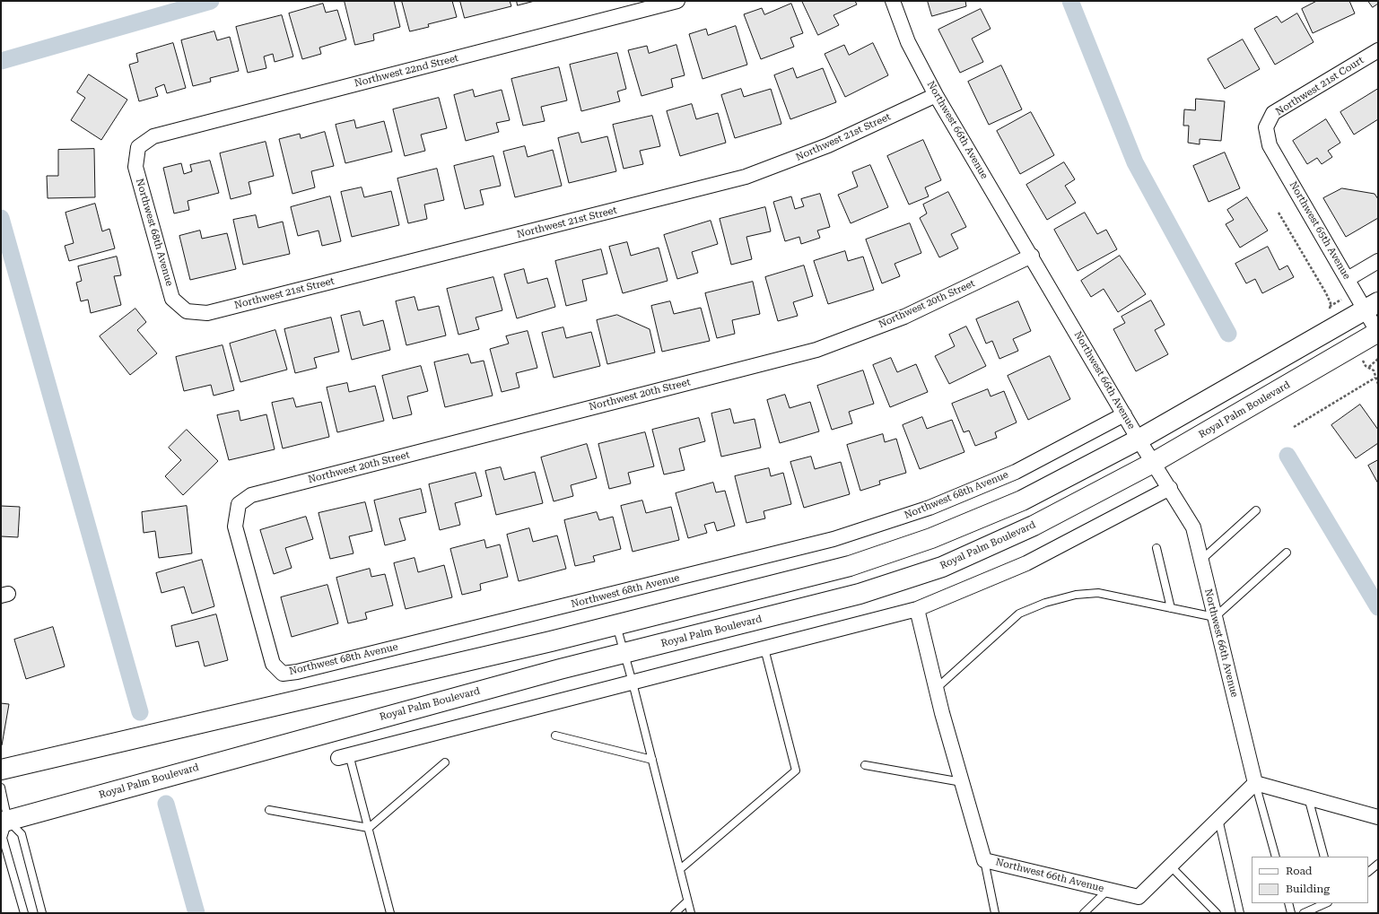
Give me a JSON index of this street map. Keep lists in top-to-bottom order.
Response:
{
  "streets": {
    "main road": ["Royal Palm Boulevard"],
    "street": [
      "Northwest 22nd Street",
      "Northwest 21st Court",
      "Northwest 66th Avenue",
      "Northwest 21st Street",
      "Northwest 65th Avenue",
      "Northwest 68th Avenue",
      "Northwest 20th Street"
    ]
  },
  "crossings": [
    ["Northwest 22nd Street", "Northwest 68th Avenue"],
    ["Northwest 21st Court", "Northwest 65th Avenue"],
    ["Northwest 66th Avenue", "Northwest 21st Street"],
    ["Northwest 66th Avenue", "Northwest 68th Avenue"],
    ["Northwest 66th Avenue", "Northwest 20th Street"],
    ["Northwest 66th Avenue", "Royal Palm Boulevard"],
    ["Northwest 21st Street", "Northwest 68th Avenue"],
    ["Northwest 65th Avenue", "Royal Palm Boulevard"],
    ["Northwest 68th Avenue", "Northwest 20th Street"]
  ],
  "legend": ["Road", "Building"]
}
